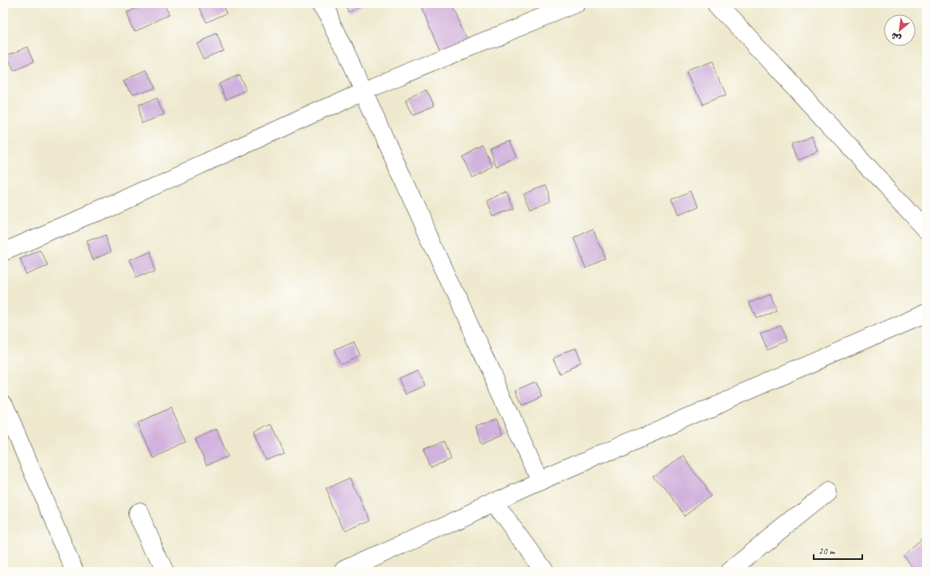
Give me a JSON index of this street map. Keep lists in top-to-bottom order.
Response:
{
  "scale_bar": "20 m",
  "north": "bottom left"
}
